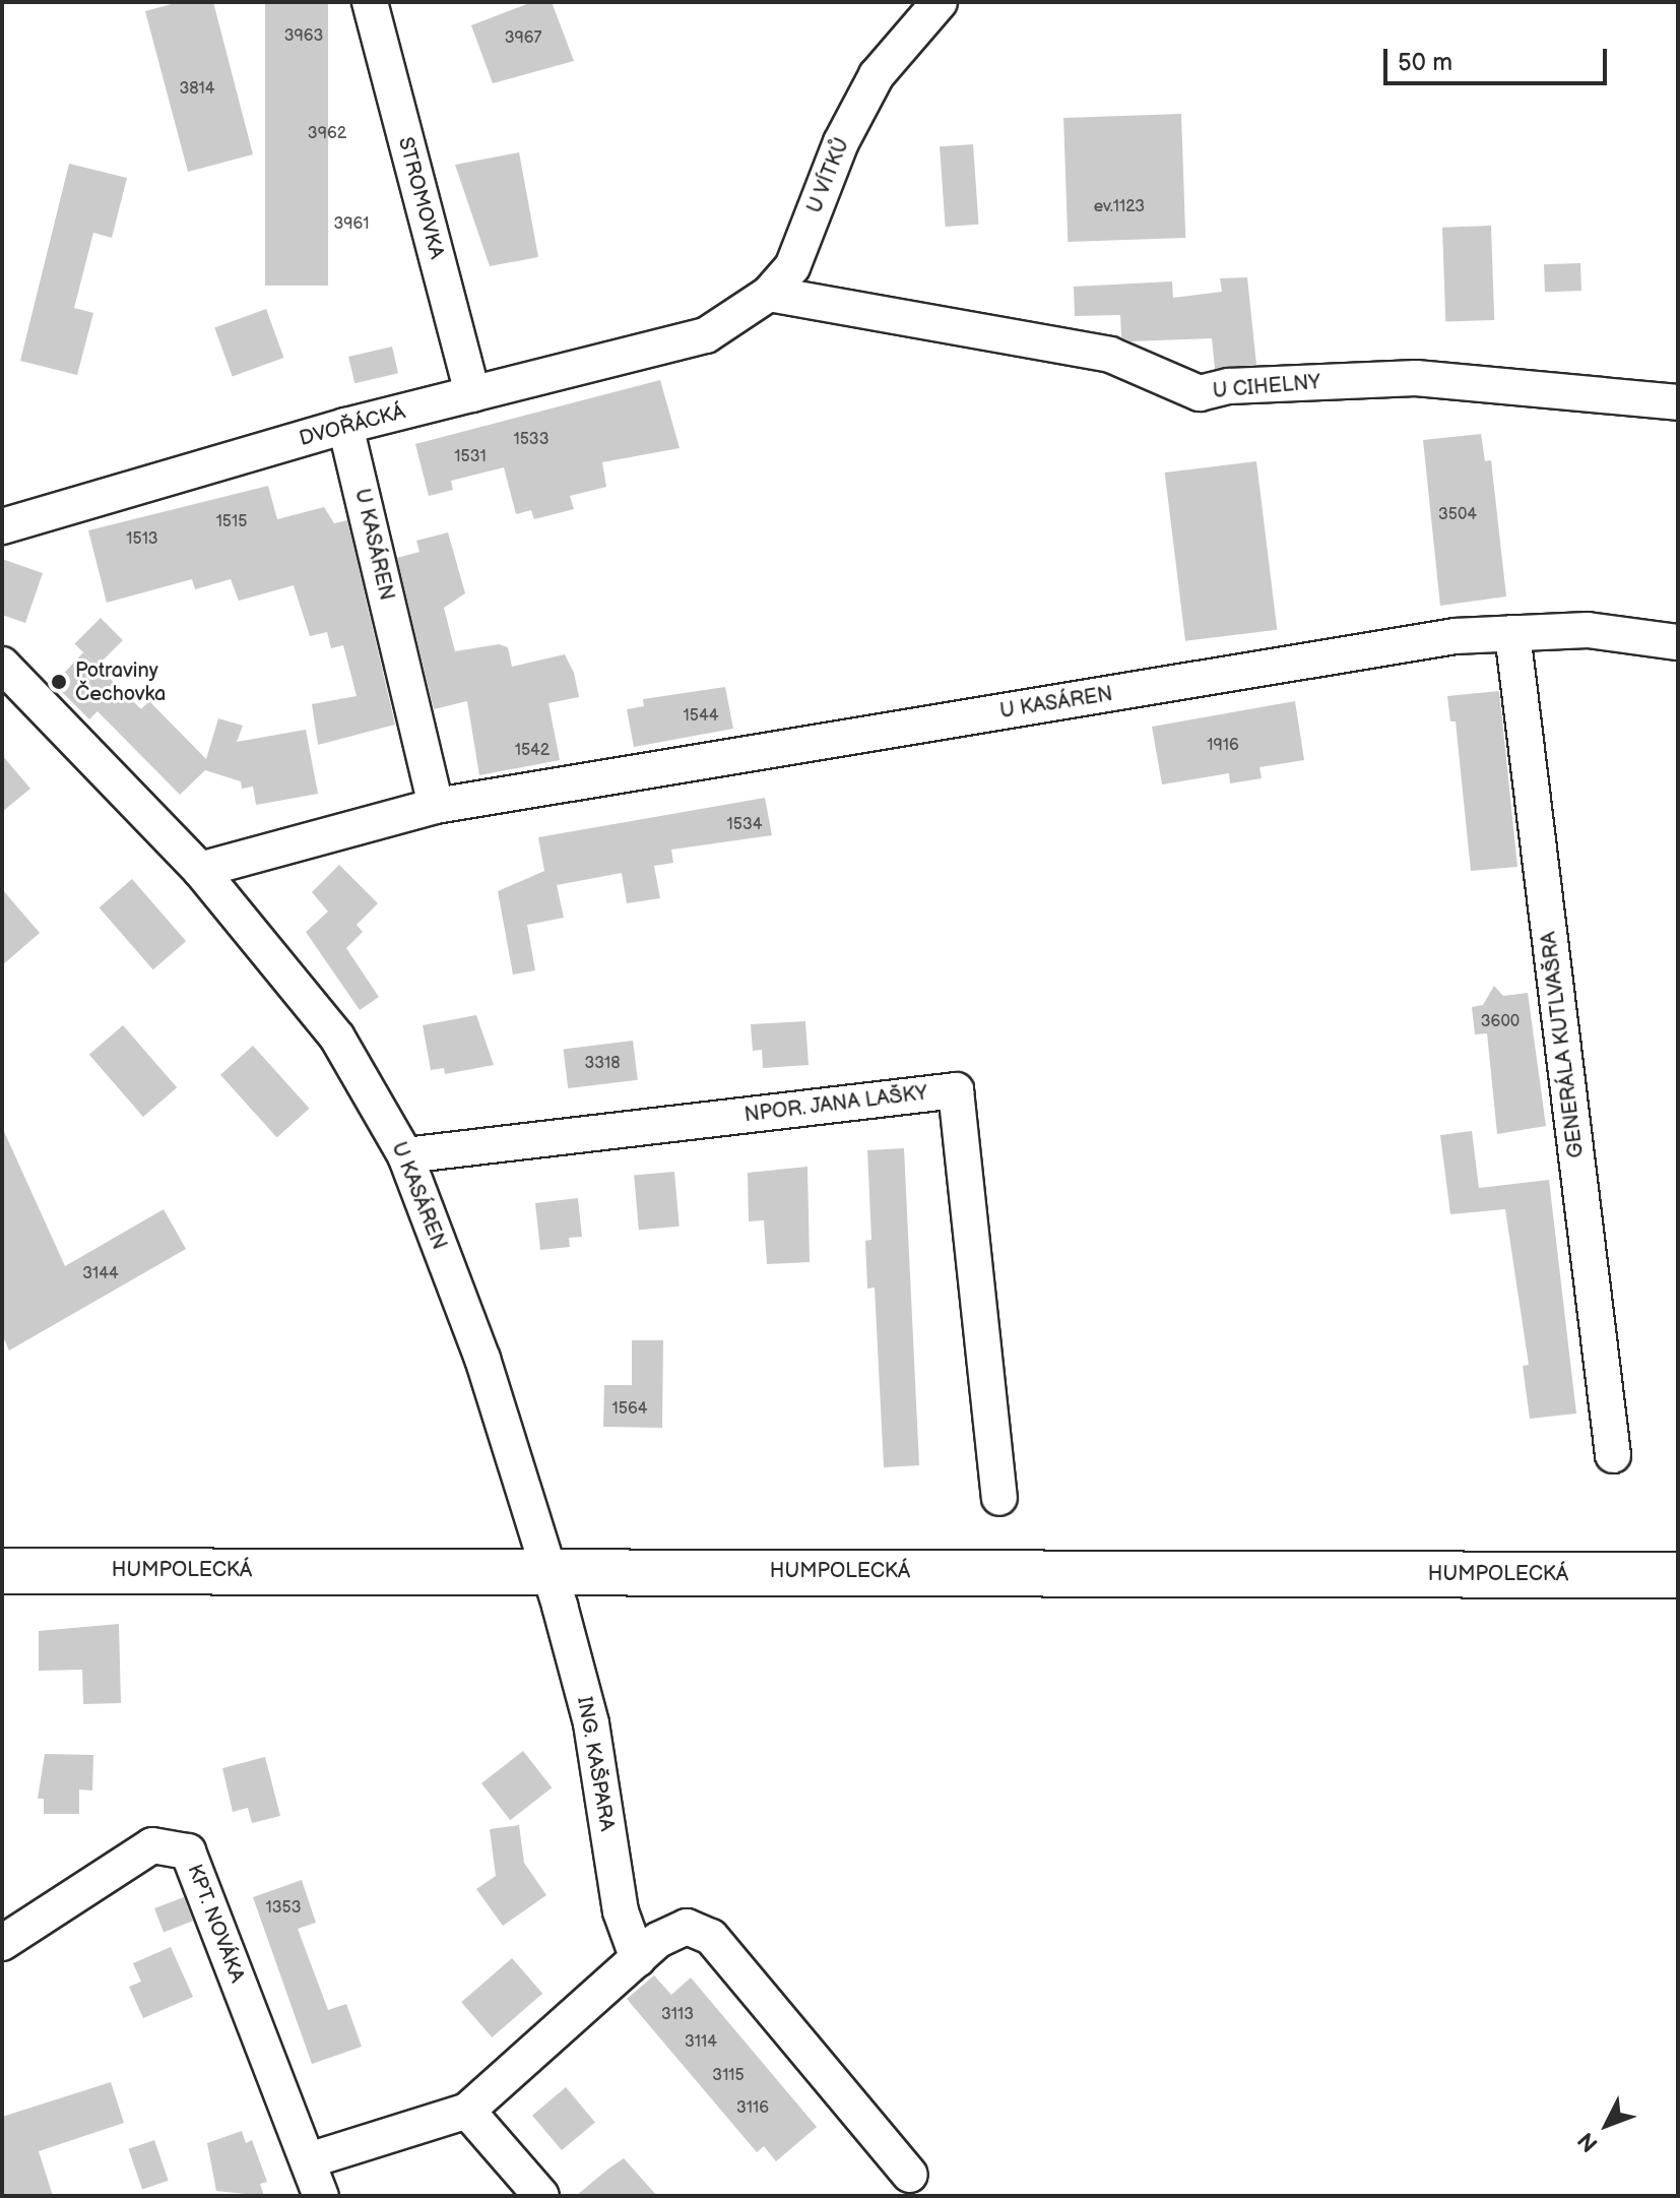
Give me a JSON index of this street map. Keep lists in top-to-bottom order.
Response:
{
  "streets": {
    "main road": ["HUMPOLECKÁ"],
    "street": [
      "U VÍTKŮ",
      "STROMOVKA",
      "U CIHELNY",
      "DVOŘÁCKÁ",
      "U KASÁREN",
      "GENERÁLA KUTLVAŠRA",
      "NPOR. JANA LAŠKY",
      "ING. KAŠPARA",
      "KPT. NOVÁKA"
    ]
  },
  "crossings": [
    ["U VÍTKŮ", "U CIHELNY"],
    ["U VÍTKŮ", "DVOŘÁCKÁ"],
    ["STROMOVKA", "DVOŘÁCKÁ"],
    ["DVOŘÁCKÁ", "U KASÁREN"],
    ["U KASÁREN", "GENERÁLA KUTLVAŠRA"],
    ["U KASÁREN", "NPOR. JANA LAŠKY"],
    ["U KASÁREN", "HUMPOLECKÁ"],
    ["U KASÁREN", "ING. KAŠPARA"],
    ["HUMPOLECKÁ", "ING. KAŠPARA"]
  ],
  "places": ["Potraviny Čechovka"],
  "house_numbers": [
    "3963",
    "3967",
    "3814",
    "3962",
    "ev.1123",
    "3961",
    "1533",
    "1531",
    "3504",
    "1515",
    "1513",
    "1544",
    "1916",
    "1542",
    "1534",
    "3600",
    "3318",
    "3144",
    "1564",
    "1353",
    "3113",
    "3114",
    "3115",
    "3116"
  ],
  "scale_bar": "50 m",
  "north": "bottom left"
}
